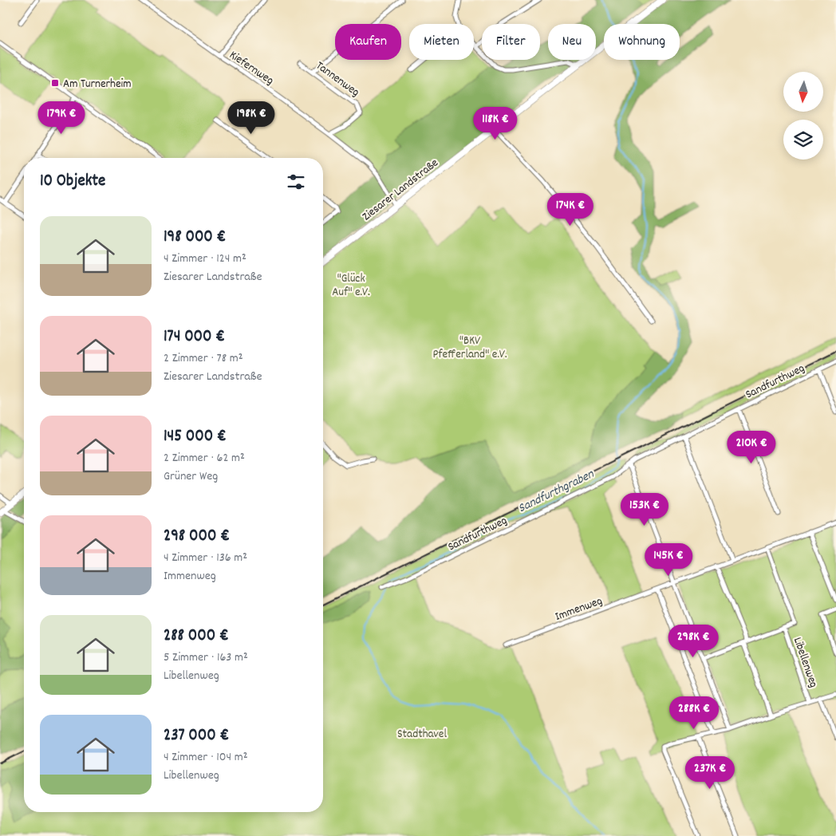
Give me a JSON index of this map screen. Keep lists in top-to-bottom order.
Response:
{
  "streets": {
    "main road": ["Ziesarer Landstraße"],
    "street": [
      "Kiefernweg",
      "Tannenweg",
      "Sandfurthweg",
      "Immenweg",
      "Libellenweg"
    ]
  },
  "crossings": [
    ["Kiefernweg", "Tannenweg"],
    ["Kiefernweg", "Ziesarer Landstraße"],
    ["Immenweg", "Libellenweg"]
  ],
  "water": ["Sandfurthgraben"],
  "parks": ["\"Glück Auf\" e.V.", "\"BKV Pfefferland\" e.V.", "Stadthavel"],
  "places": {
    "transit": ["Am Turnerheim"]
  },
  "north": "bottom",
  "page": {
    "chip": [
      "Kaufen",
      "Mieten",
      "Filter",
      "Neu",
      "Wohnung"
    ],
    "price": [
      "179K €",
      "198K €",
      "118K €",
      "174K €",
      "210K €",
      "153K €",
      "145K €",
      "298K €",
      "288K €",
      "237K €"
    ],
    "heading": "10 Objekte",
    "list": [
      {
        "name": "198 000 €",
        "note": "4 Zimmer · 124 m² · Ziesarer Landstraße"
      },
      {
        "name": "174 000 €",
        "note": "2 Zimmer · 78 m² · Ziesarer Landstraße"
      },
      {
        "name": "145 000 €",
        "note": "2 Zimmer · 62 m² · Grüner Weg"
      },
      {
        "name": "298 000 €",
        "note": "4 Zimmer · 136 m² · Immenweg"
      },
      {
        "name": "288 000 €",
        "note": "5 Zimmer · 163 m² · Libellenweg"
      },
      {
        "name": "237 000 €",
        "note": "4 Zimmer · 104 m² · Libellenweg"
      }
    ]
  }
}
